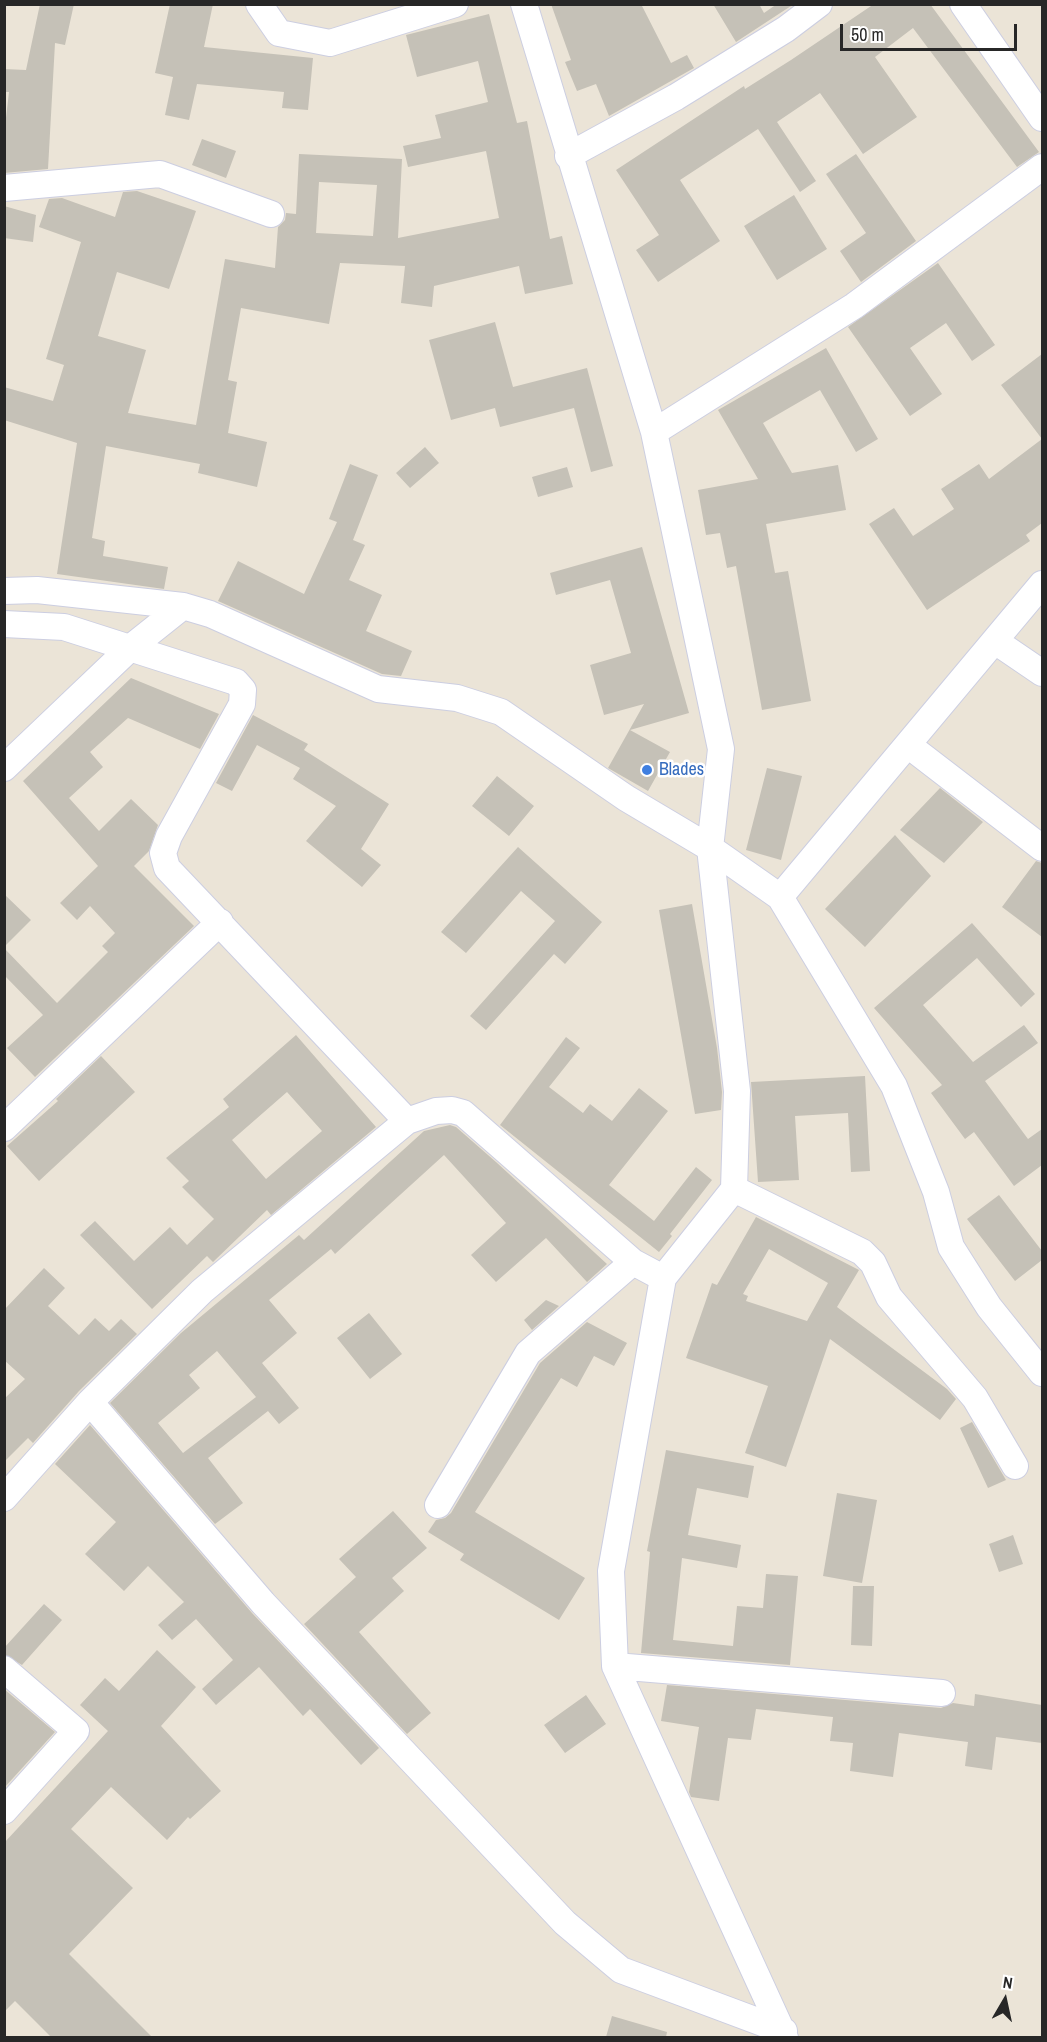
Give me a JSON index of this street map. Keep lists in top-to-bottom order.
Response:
{
  "places": ["Blades"],
  "scale_bar": "50 m",
  "north": "top"
}
